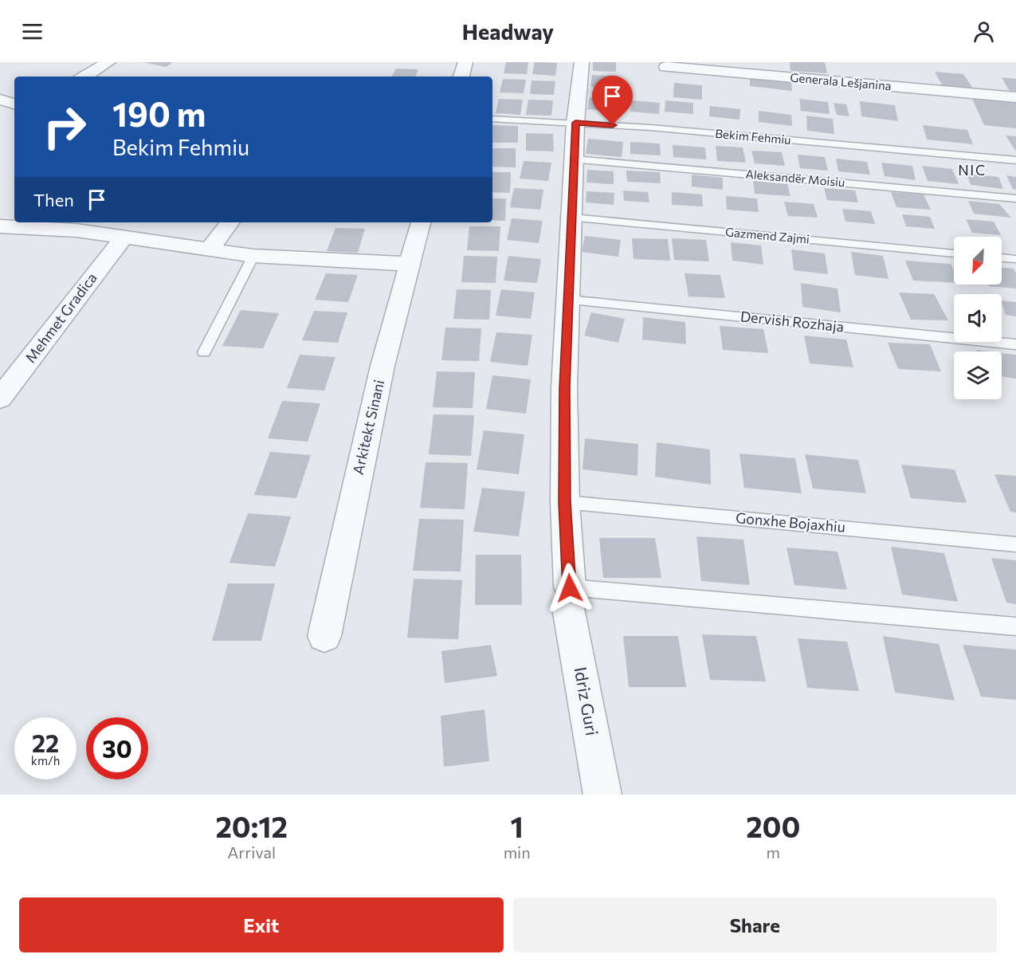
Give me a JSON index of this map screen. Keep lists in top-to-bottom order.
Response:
{
  "streets": {
    "street": [
      "Generala Lešjanina",
      "Mehmet Gradica",
      "Arkitekt Sinani",
      "Idriz Guri"
    ],
    "lane": [
      "Bekim Fehmiu",
      "Aleksandër Moisiu",
      "Gazmend Zajmi",
      "Dervish Rozhaja",
      "Gonxhe Bojaxhiu"
    ]
  },
  "crossings": [
    ["Bekim Fehmiu", "Idriz Guri"],
    ["Aleksandër Moisiu", "Idriz Guri"],
    ["Gazmend Zajmi", "Idriz Guri"],
    ["Dervish Rozhaja", "Idriz Guri"],
    ["Gonxhe Bojaxhiu", "Idriz Guri"]
  ],
  "districts": ["NIC"],
  "north": "bottom left",
  "page": {
    "header": "Headway",
    "turn": ["190 m", "Bekim Fehmiu"],
    "then": "Then",
    "speed": "22 km/h",
    "limit": "30",
    "eta": [
      "20:12",
      "Arrival",
      "1",
      "min",
      "200",
      "m"
    ],
    "buttons": ["Exit", "Share"]
  }
}
